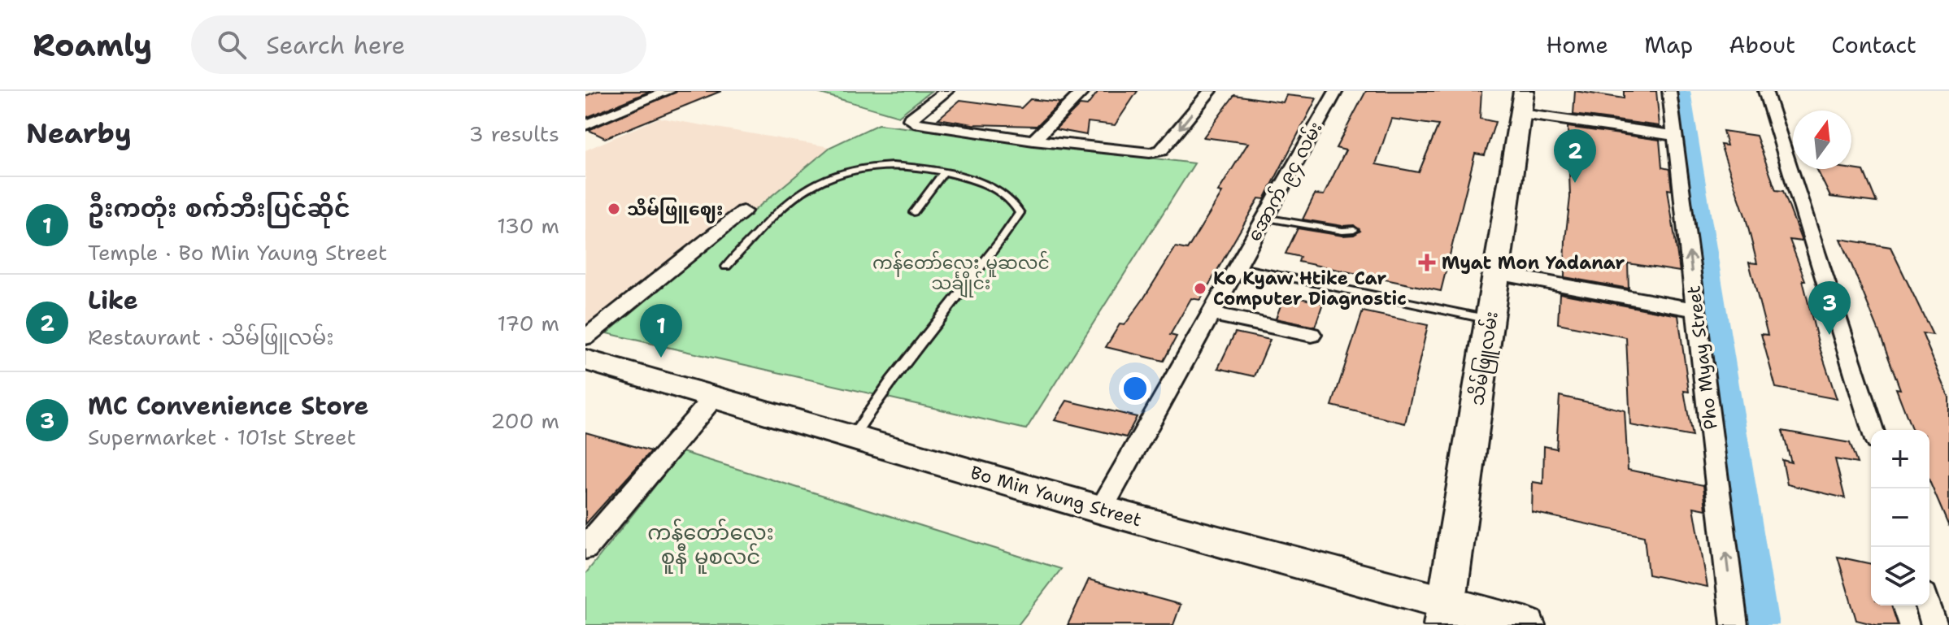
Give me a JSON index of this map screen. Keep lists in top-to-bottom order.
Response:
{
  "streets": {
    "main road": ["သိမ်ဖြူလမ်း", "Bo Min Yaung Street"],
    "street": ["အောက် ၉၄ လမ်း", "Pho Myay Street"]
  },
  "crossings": [
    ["အောက် ၉၄ လမ်း", "Bo Min Yaung Street"],
    ["သိမ်ဖြူလမ်း", "Bo Min Yaung Street"]
  ],
  "parks": ["ကန်တော်လေး မူဆလင် သင်္ချိုင်း", "ကန်တော်လေး စူနီ မူစလင်"],
  "places": {
    "other": ["သိမ်ဖြူဈေး", "Ko Kyaw Htike Car Computer Diagnostic"],
    "health": ["Myat Mon Yadanar"]
  },
  "north": "top",
  "page": {
    "header": "Roamly",
    "search": "Search here",
    "nav": [
      "Home",
      "Map",
      "About",
      "Contact"
    ],
    "heading": ["Nearby", "3 results"],
    "pins": ["2", "3", "1"],
    "list": [
      {
        "mark": "1",
        "name": "ဦးကတုံး စက်ဘီးပြင်ဆိုင်",
        "note": "Temple · Bo Min Yaung Street",
        "value": "130 m"
      },
      {
        "mark": "2",
        "name": "Like",
        "note": "Restaurant · သိမ်ဖြူလမ်း",
        "value": "170 m"
      },
      {
        "mark": "3",
        "name": "MC Convenience Store",
        "note": "Supermarket · 101st Street",
        "value": "200 m"
      }
    ],
    "map_buttons": ["+", "−"]
  }
}
